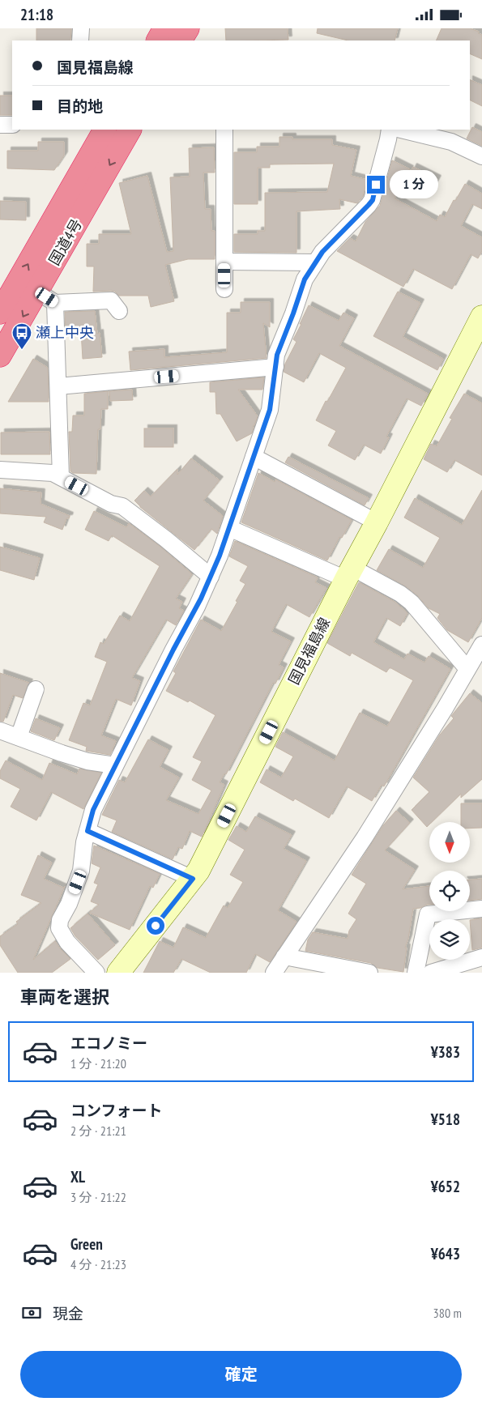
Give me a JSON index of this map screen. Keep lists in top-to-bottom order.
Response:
{
  "streets": {
    "highway": ["国道4号"],
    "main road": ["国見福島線"]
  },
  "places": {
    "bus stop": ["瀬上中央"]
  },
  "north": "bottom",
  "page": {
    "status": "21:18",
    "banner": ["国見福島線", "目的地"],
    "bubble": "1 分",
    "heading": "車両を選択",
    "list": [
      {
        "name": "エコノミー",
        "note": "1 分 · 21:20",
        "value": "¥383"
      },
      {
        "name": "コンフォート",
        "note": "2 分 · 21:21",
        "value": "¥518"
      },
      {
        "name": "XL",
        "note": "3 分 · 21:22",
        "value": "¥652"
      },
      {
        "name": "Green",
        "note": "4 分 · 21:23",
        "value": "¥643"
      }
    ],
    "pay": ["現金", "380 m"],
    "buttons": "確定"
  }
}
